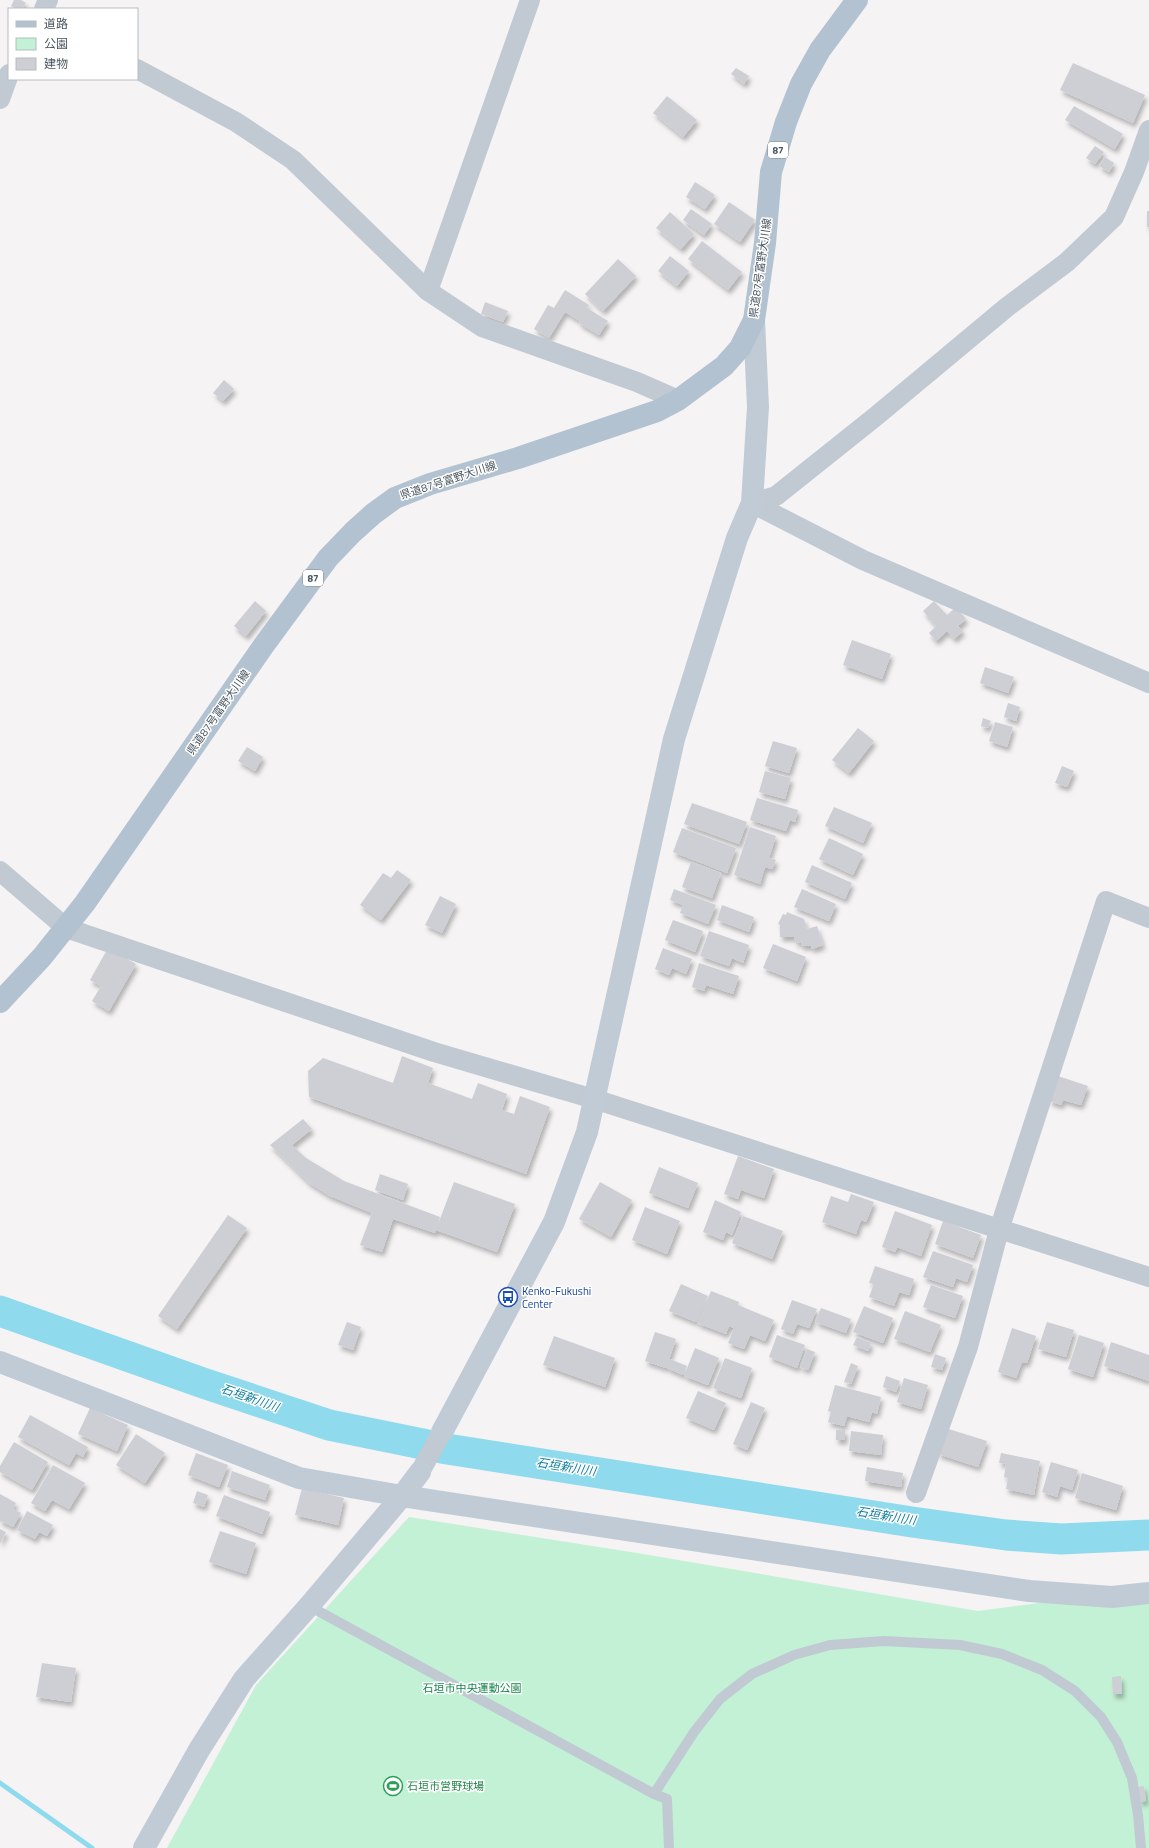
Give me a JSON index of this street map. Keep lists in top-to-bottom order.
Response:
{
  "streets": {
    "main road": ["87", "県道87号富野大川線"]
  },
  "water": ["石垣新川川"],
  "parks": ["石垣市中央運動公園"],
  "places": {
    "bus stop": ["Kenko-Fukushi Center"],
    "sports": ["石垣市営野球場"]
  },
  "legend": ["道路", "公園", "建物"]
}
